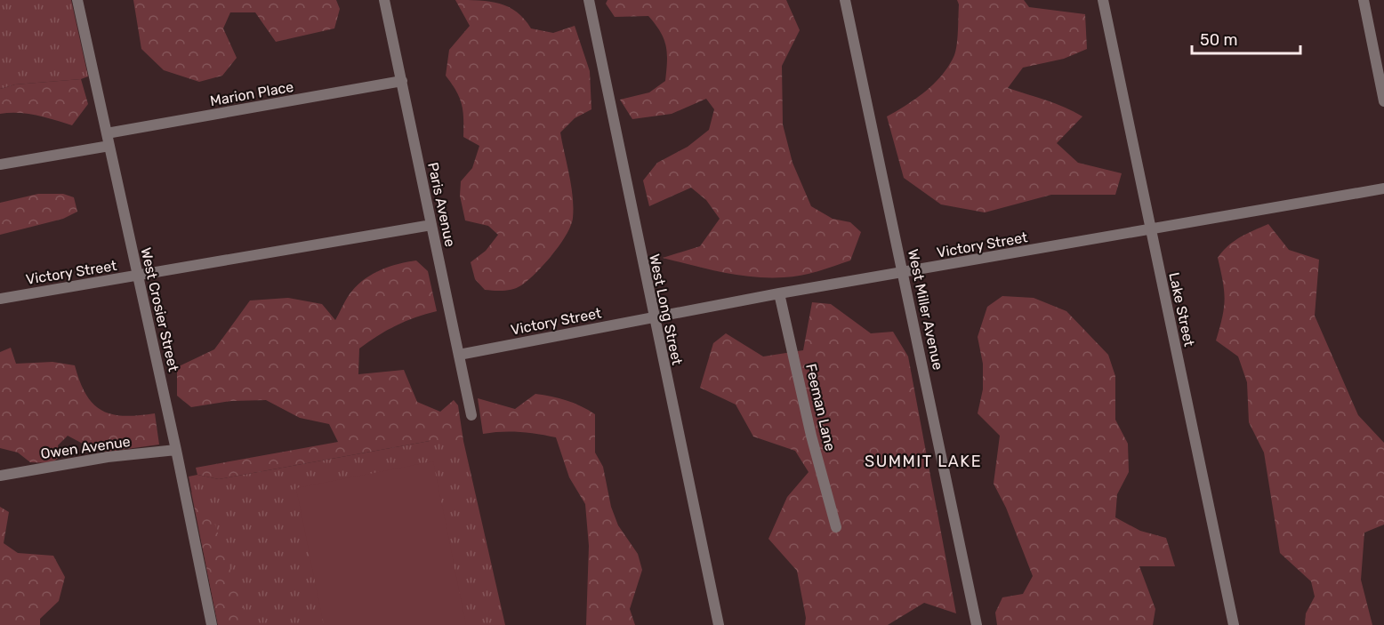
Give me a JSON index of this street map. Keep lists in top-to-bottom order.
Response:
{
  "streets": {
    "street": [
      "Marion Place",
      "Paris Avenue",
      "Victory Street",
      "West Crosier Street",
      "West Long Street",
      "West Miller Avenue",
      "Lake Street",
      "Feeman Lane",
      "Owen Avenue"
    ]
  },
  "crossings": [
    ["Marion Place", "Paris Avenue"],
    ["Marion Place", "West Crosier Street"],
    ["Paris Avenue", "Victory Street"],
    ["Victory Street", "West Crosier Street"],
    ["Victory Street", "West Long Street"],
    ["Victory Street", "West Miller Avenue"],
    ["Victory Street", "Lake Street"],
    ["Victory Street", "Feeman Lane"],
    ["West Crosier Street", "Owen Avenue"]
  ],
  "districts": ["SUMMIT LAKE"],
  "scale_bar": "50 m"
}
